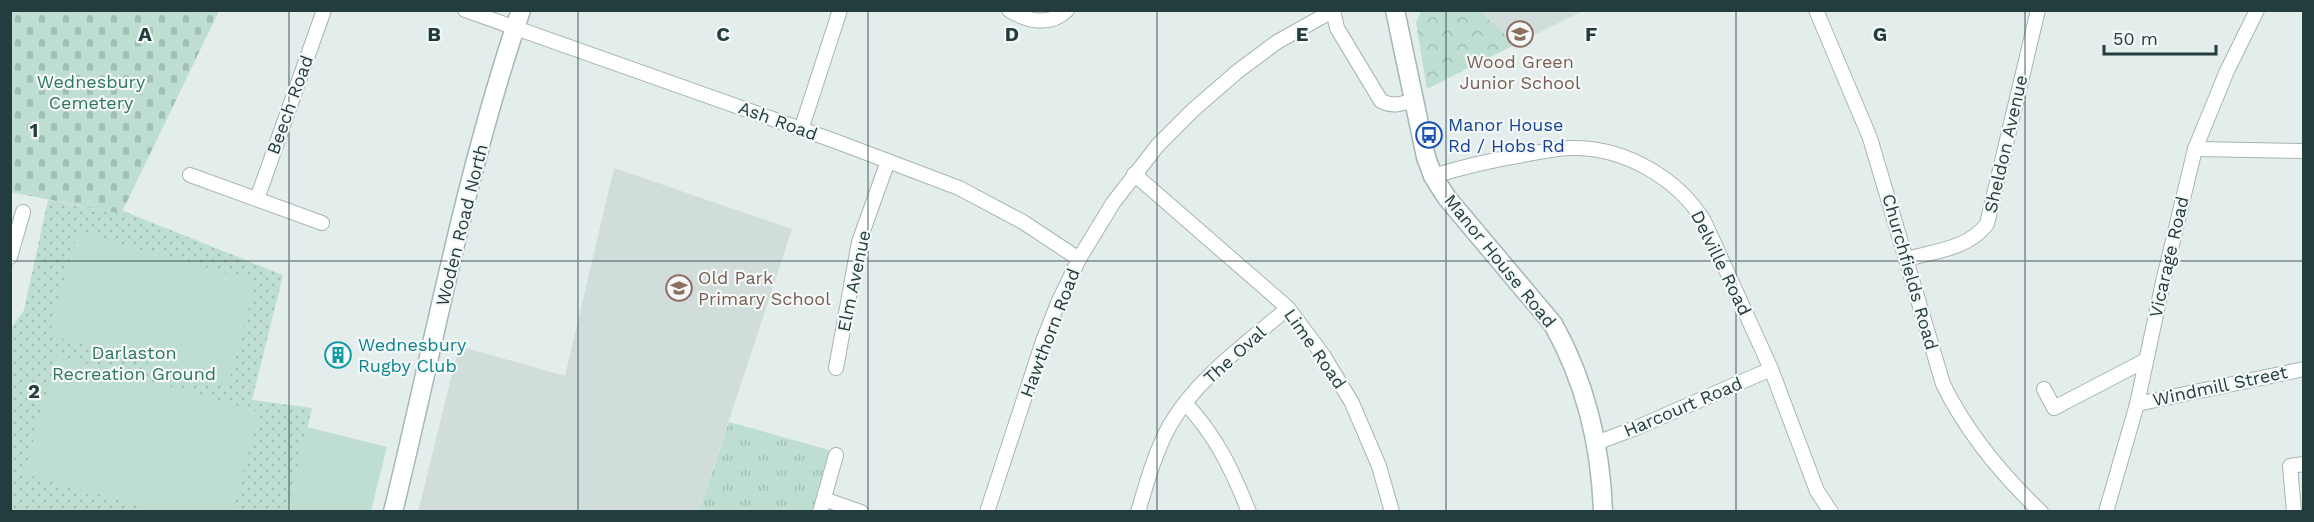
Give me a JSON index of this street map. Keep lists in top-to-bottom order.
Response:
{
  "streets": {
    "main road": ["Woden Road North", "Manor House Road"],
    "street": [
      "Beech Road",
      "Ash Road",
      "Sheldon Avenue",
      "Vicarage Road",
      "Delville Road",
      "Churchfields Road",
      "Elm Avenue",
      "Hawthorn Road",
      "Lime Road",
      "The Oval",
      "Windmill Street",
      "Harcourt Road"
    ]
  },
  "crossings": [
    ["Ash Road", "Woden Road North"],
    ["Ash Road", "Elm Avenue"],
    ["Ash Road", "Hawthorn Road"],
    ["Sheldon Avenue", "Churchfields Road"],
    ["Vicarage Road", "Windmill Street"],
    ["Manor House Road", "Delville Road"],
    ["Manor House Road", "Harcourt Road"],
    ["Delville Road", "Harcourt Road"],
    ["Hawthorn Road", "Lime Road"],
    ["Lime Road", "The Oval"]
  ],
  "parks": ["Wednesbury Cemetery", "Darlaston Recreation Ground"],
  "places": {
    "school or university": ["Wood Green Junior School", "Old Park Primary School"],
    "bus stop": ["Manor House Rd / Hobs Rd"],
    "building": ["Wednesbury Rugby Club"]
  },
  "scale_bar": "50 m",
  "grid": {
    "columns": [
      "A",
      "B",
      "C",
      "D",
      "E",
      "F",
      "G"
    ],
    "rows": ["1", "2"]
  }
}
